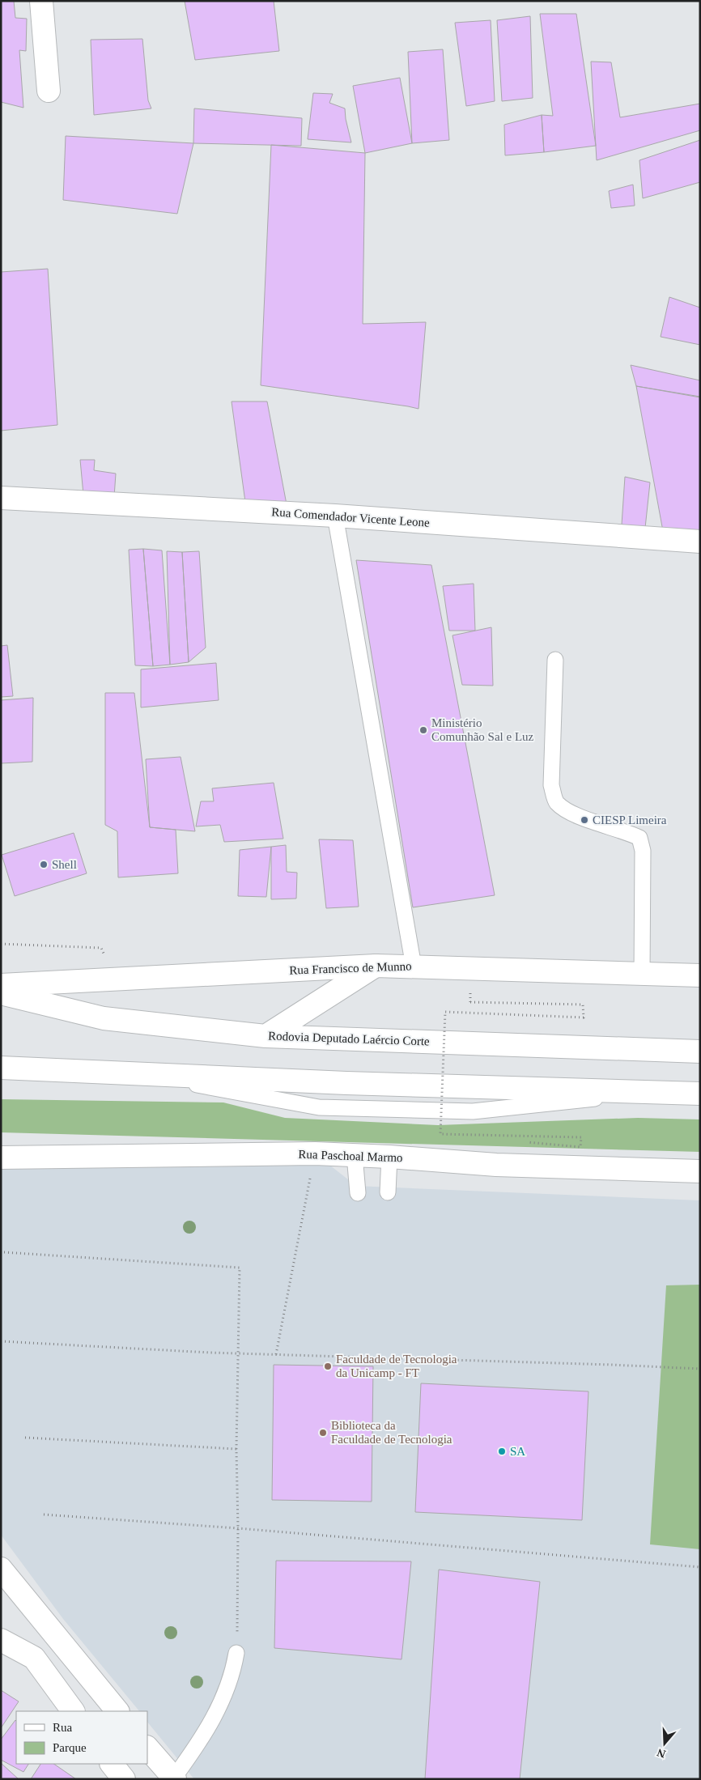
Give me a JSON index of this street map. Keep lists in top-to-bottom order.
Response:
{
  "streets": {
    "main road": [
      "Rua Comendador Vicente Leone",
      "Rua Francisco de Munno",
      "Rodovia Deputado Laércio Corte",
      "Rua Paschoal Marmo"
    ]
  },
  "places": [
    "Ministério Comunhão Sal e Luz",
    "CIESP Limeira",
    "Shell",
    "Faculdade de Tecnologia da Unicamp - FT",
    "Biblioteca da Faculdade de Tecnologia",
    "SA"
  ],
  "legend": ["Rua", "Parque"],
  "north": "bottom"
}
